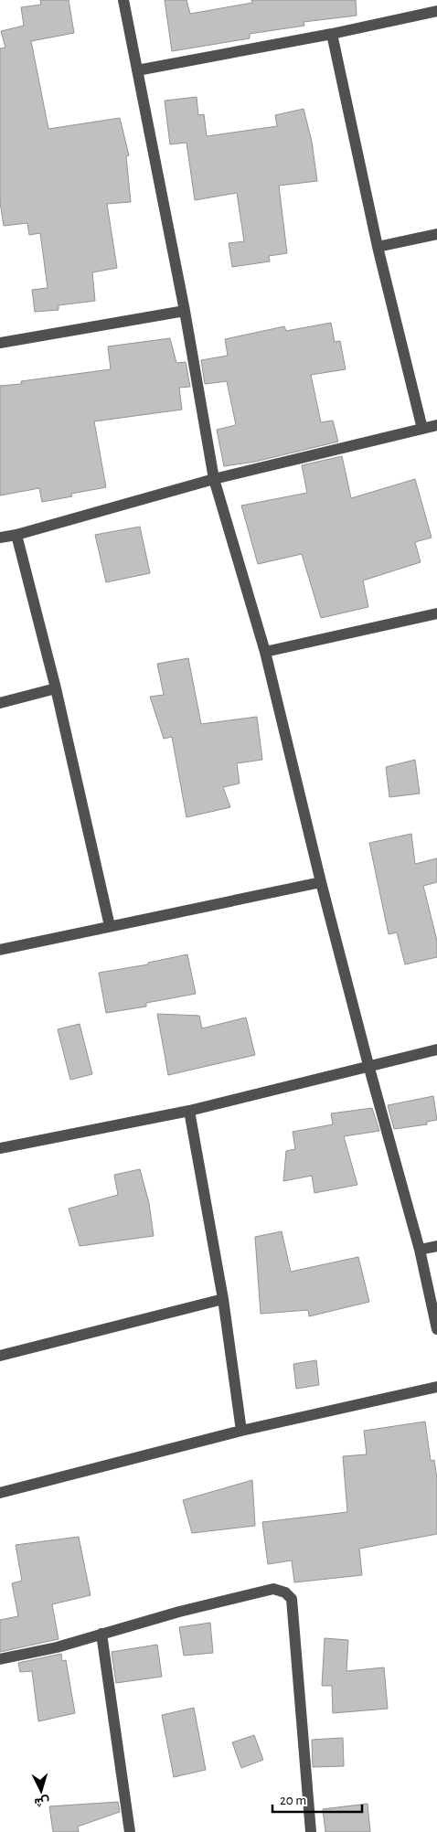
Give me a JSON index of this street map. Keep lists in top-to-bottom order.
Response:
{
  "scale_bar": "20 m",
  "north": "bottom"
}
